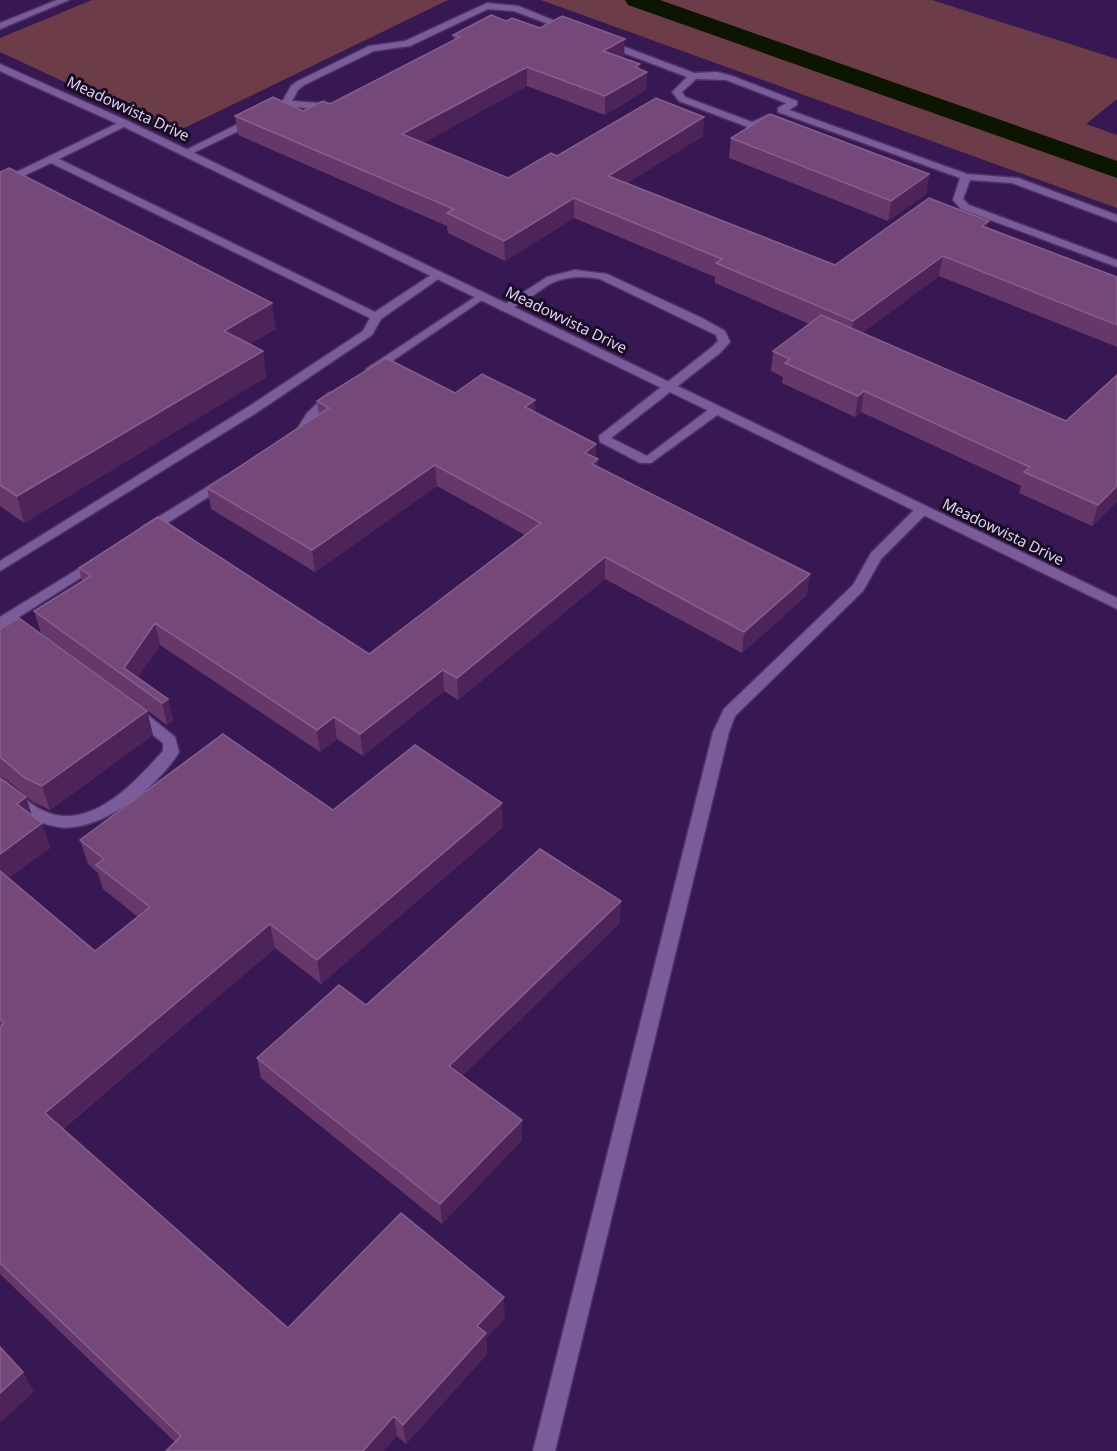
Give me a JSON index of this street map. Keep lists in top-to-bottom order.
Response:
{
  "streets": {
    "street": ["Meadowvista Drive"]
  }
}
